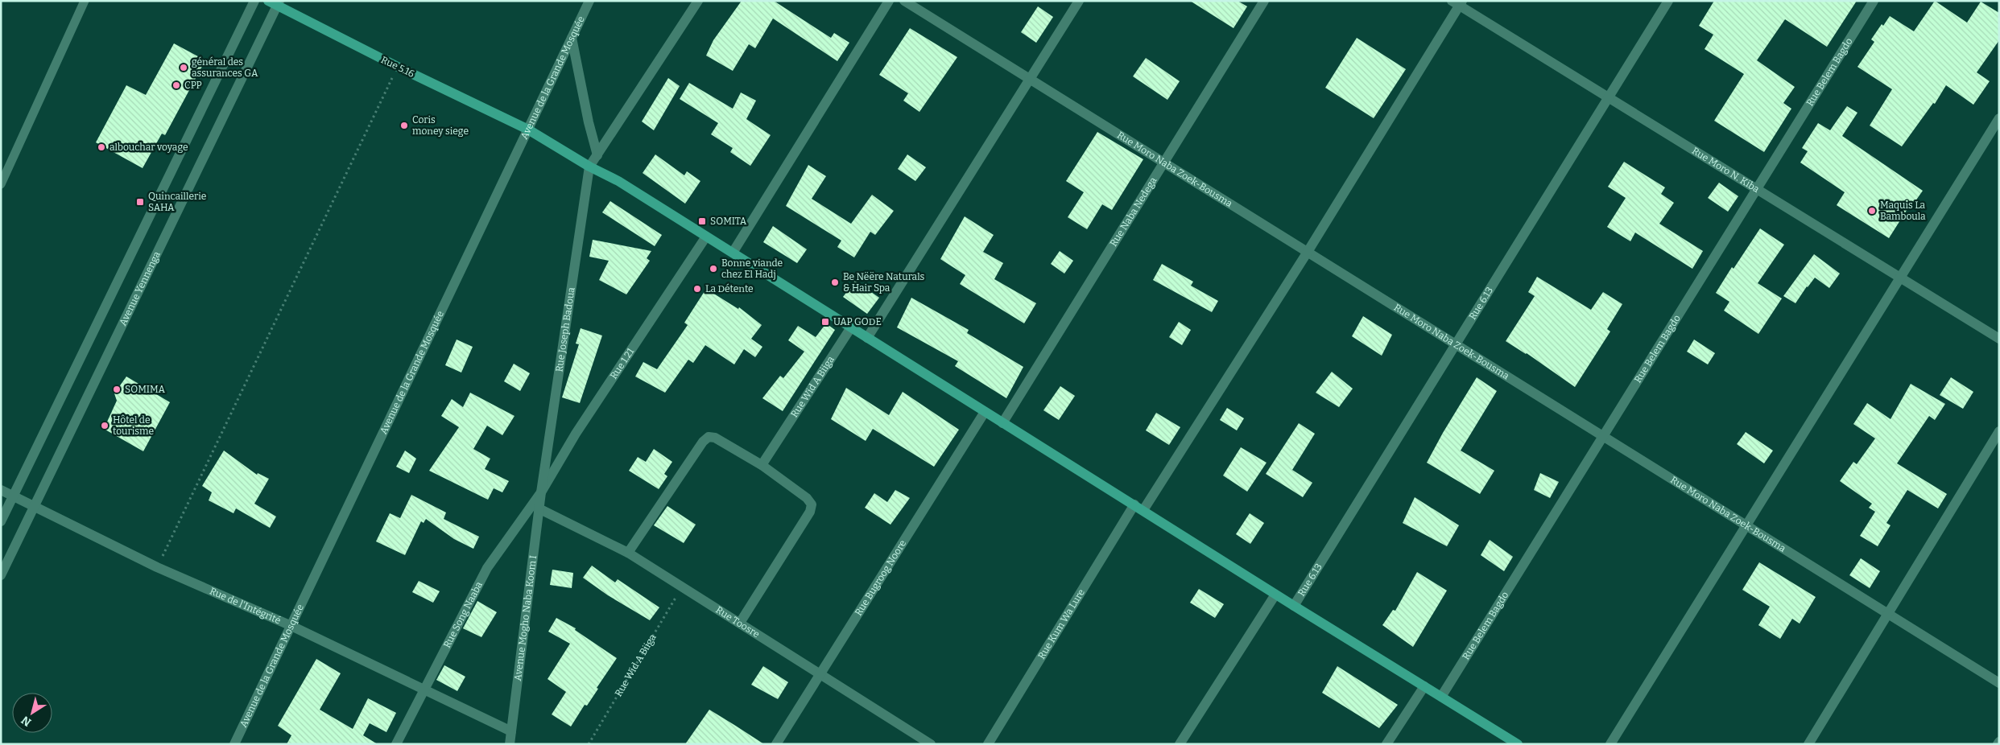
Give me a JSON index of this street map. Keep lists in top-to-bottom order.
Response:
{
  "streets": {
    "main road": ["Rue 5.16"],
    "street": [
      "Rue Belem Bagdo",
      "Avenue de la Grande Mosquée",
      "Rue Moro Naba Zoek-Bousma",
      "Rue Moro N. Kiba",
      "Rue Naba Nedega",
      "Avenue Yennenga",
      "Rue 6.13",
      "Rue Joseph Badoua",
      "Rue 1.21",
      "Rue Wid A Biiga",
      "Rue Bugroog Noore",
      "Rue de l'Intégrité",
      "Rue Song Naaba",
      "Avenue Mogho Naba Koom I",
      "Rue Toosre",
      "Rue Kum Wa Lure"
    ]
  },
  "crossings": [
    ["Rue 5.16", "Rue Belem Bagdo"],
    ["Rue 5.16", "Avenue de la Grande Mosquée"],
    ["Rue 5.16", "Rue Naba Nedega"],
    ["Rue 5.16", "Avenue Yennenga"],
    ["Rue 5.16", "Rue 6.13"],
    ["Rue 5.16", "Rue Joseph Badoua"],
    ["Rue 5.16", "Rue 1.21"],
    ["Rue 5.16", "Rue Wid A Biiga"],
    ["Rue 5.16", "Rue Bugroog Noore"],
    ["Rue 5.16", "Rue Kum Wa Lure"],
    ["Rue Belem Bagdo", "Rue Moro Naba Zoek-Bousma"],
    ["Rue Belem Bagdo", "Rue Moro N. Kiba"],
    ["Avenue de la Grande Mosquée", "Rue de l'Intégrité"],
    ["Rue Moro Naba Zoek-Bousma", "Rue Naba Nedega"],
    ["Rue Moro Naba Zoek-Bousma", "Rue 6.13"],
    ["Rue Moro Naba Zoek-Bousma", "Rue Kum Wa Lure"],
    ["Rue Moro N. Kiba", "Rue 6.13"],
    ["Rue Moro N. Kiba", "Rue Kum Wa Lure"],
    ["Avenue Yennenga", "Rue de l'Intégrité"],
    ["Rue Joseph Badoua", "Rue 1.21"],
    ["Rue Joseph Badoua", "Rue Song Naaba"],
    ["Rue Joseph Badoua", "Avenue Mogho Naba Koom I"],
    ["Rue 1.21", "Rue Song Naaba"],
    ["Rue 1.21", "Avenue Mogho Naba Koom I"],
    ["Rue Wid A Biiga", "Rue Toosre"],
    ["Rue Bugroog Noore", "Rue Toosre"],
    ["Rue de l'Intégrité", "Rue Song Naaba"],
    ["Rue de l'Intégrité", "Avenue Mogho Naba Koom I"],
    ["Rue Song Naaba", "Avenue Mogho Naba Koom I"],
    ["Avenue Mogho Naba Koom I", "Rue Toosre"]
  ],
  "places": {
    "other": [
      "général des assurances GA",
      "CPP",
      "Coris money siege",
      "albouchar voyage",
      "Maquis La Bamboula",
      "Bonne viande chez El Hadj",
      "Be Nëëre Naturals & Hair Spa",
      "La Détente",
      "SOMIMA",
      "Hôtel de tourisme"
    ],
    "transit": ["Quincaillerie SAHA", "SOMITA", "UAP GODE"]
  },
  "north": "bottom left"
}
